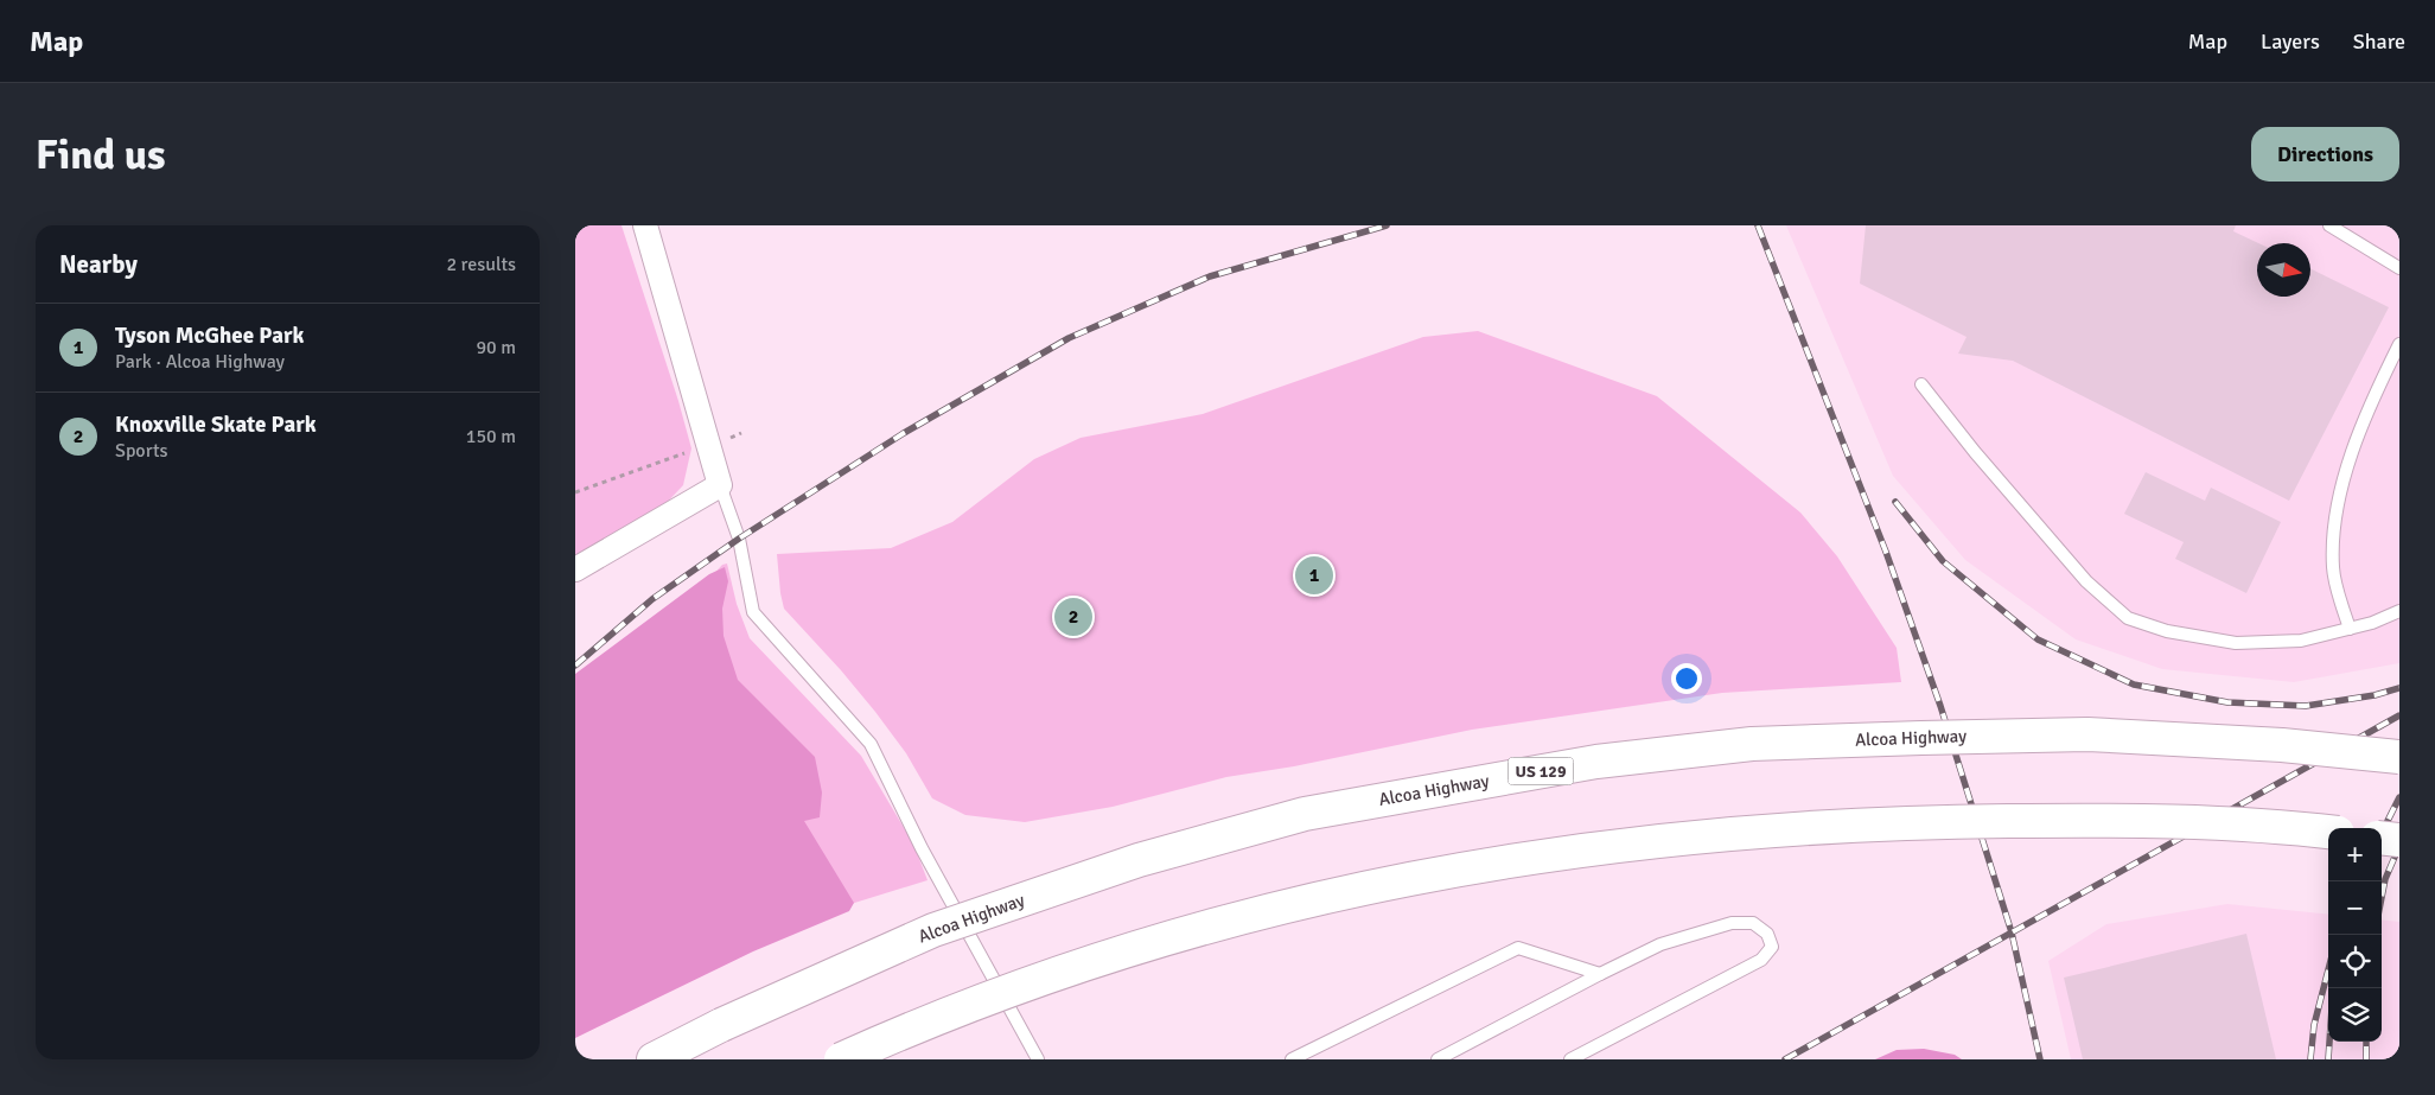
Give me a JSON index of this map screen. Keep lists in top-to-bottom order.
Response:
{
  "streets": {
    "highway": ["Alcoa Highway", "US 129"]
  },
  "north": "right",
  "page": {
    "header": "Map",
    "nav": ["Map", "Layers", "Share"],
    "buttons": "Directions",
    "title": "Find us",
    "heading": ["Nearby", "2 results"],
    "list": [
      {
        "mark": "1",
        "name": "Tyson McGhee Park",
        "note": "Park · Alcoa Highway",
        "value": "90 m"
      },
      {
        "mark": "2",
        "name": "Knoxville Skate Park",
        "note": "Sports",
        "value": "150 m"
      }
    ],
    "pins": ["1", "2"],
    "map_buttons": ["+", "−"]
  }
}
